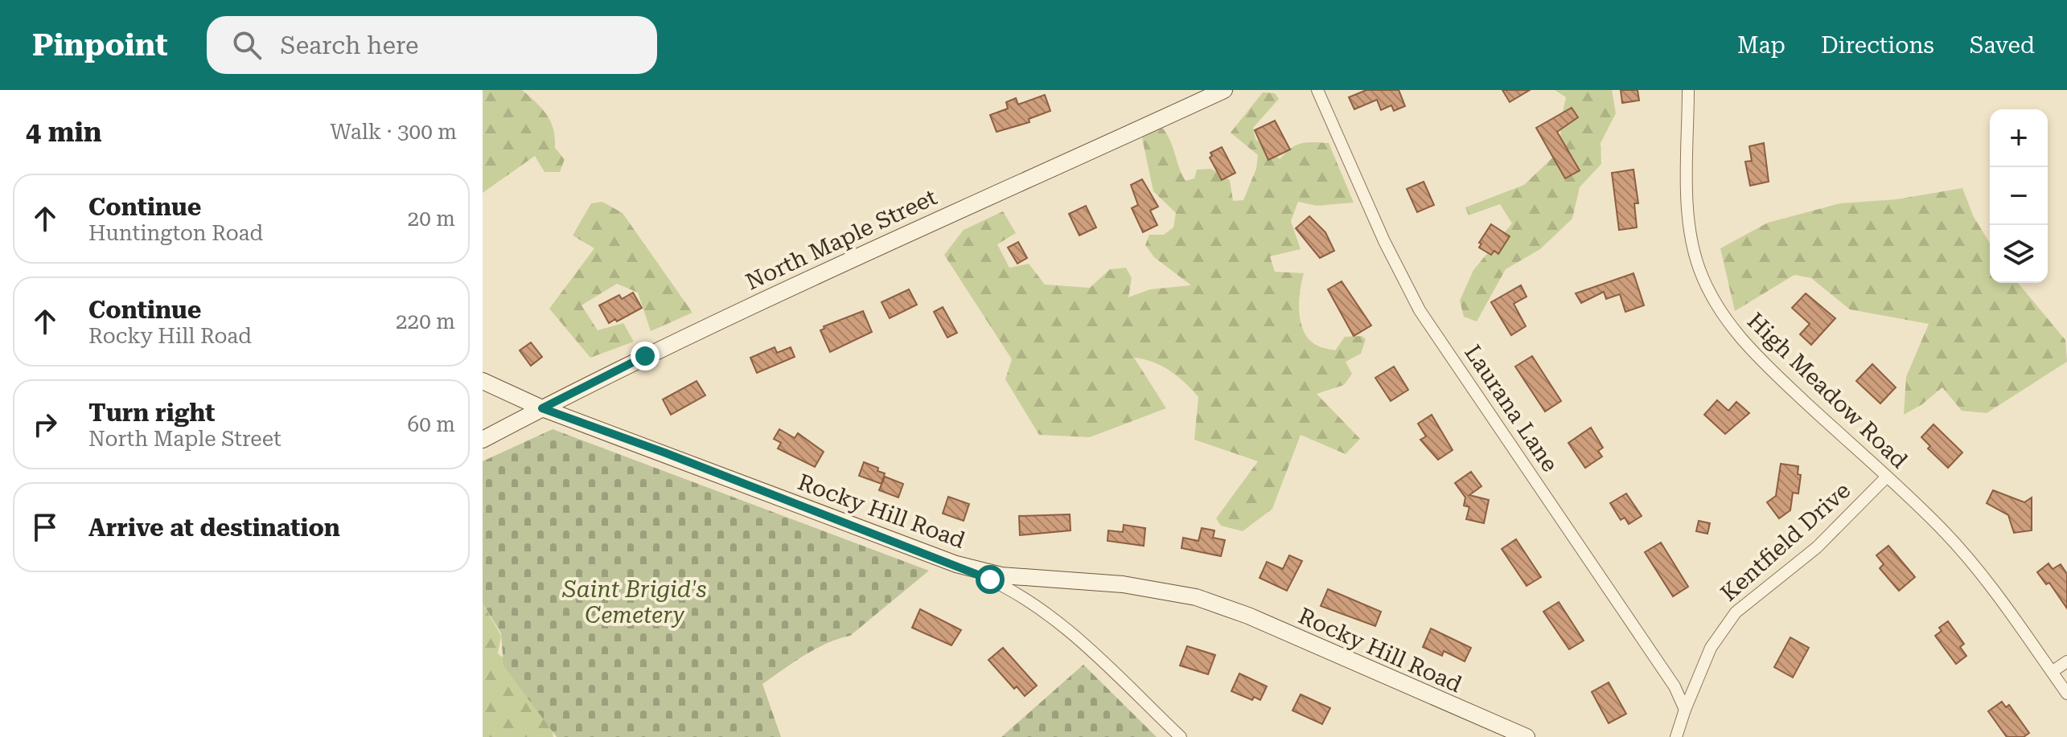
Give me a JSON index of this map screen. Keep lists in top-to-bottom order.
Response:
{
  "streets": {
    "street": [
      "North Maple Street",
      "High Meadow Road",
      "Laurana Lane",
      "Rocky Hill Road",
      "Kentfield Drive"
    ]
  },
  "crossings": [
    ["North Maple Street", "Rocky Hill Road"],
    ["High Meadow Road", "Kentfield Drive"],
    ["Laurana Lane", "Kentfield Drive"]
  ],
  "parks": ["Saint Brigid's Cemetery"],
  "page": {
    "header": "Pinpoint",
    "search": "Search here",
    "nav": ["Map", "Directions", "Saved"],
    "heading": ["4 min", "Walk · 300 m"],
    "map_buttons": ["+", "−"],
    "list": [
      ["Continue", "Huntington Road", "20 m"],
      ["Continue", "Rocky Hill Road", "220 m"],
      ["Turn right", "North Maple Street", "60 m"],
      "Arrive at destination"
    ]
  }
}
